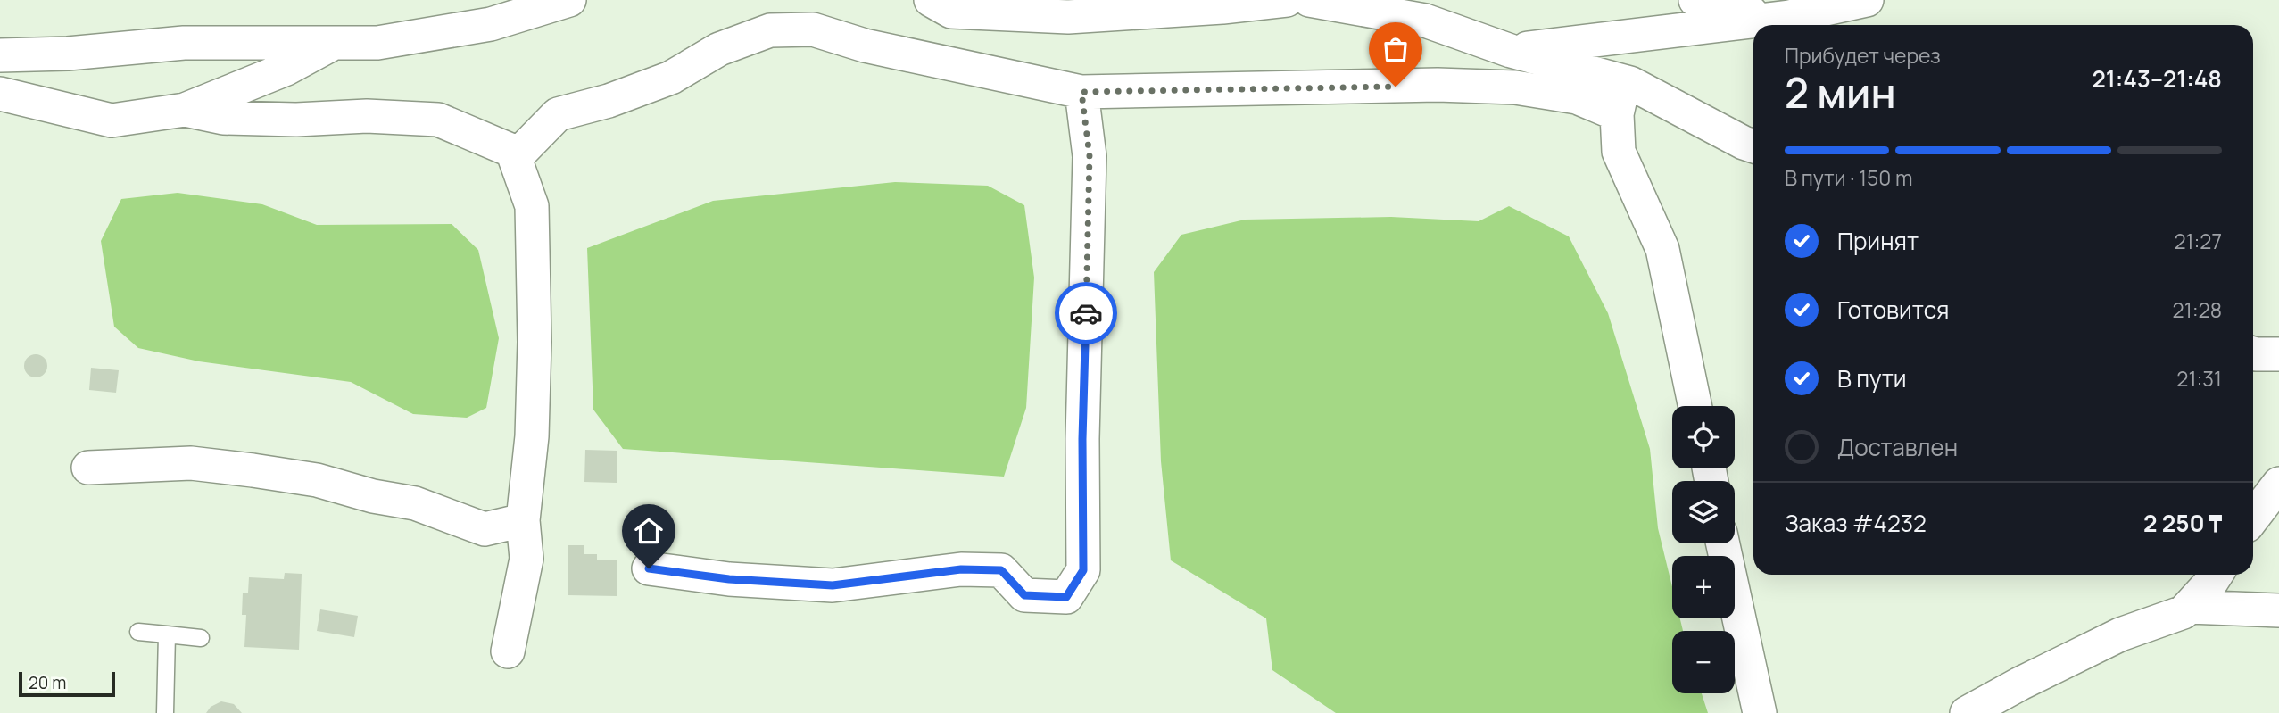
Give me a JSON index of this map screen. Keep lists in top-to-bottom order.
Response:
{
  "scale_bar": "20 m",
  "page": {
    "heading": ["2 мин", "Прибудет через", "21:43–21:48"],
    "panel": ["Заказ #4232", "2 250 ₸"],
    "bar": "В пути · 150 m",
    "list": [
      ["Принят", "21:27"],
      ["Готовится", "21:28"],
      ["В пути", "21:31"],
      "Доставлен"
    ],
    "map_buttons": ["+", "−"],
    "scale": "20 m"
  }
}
